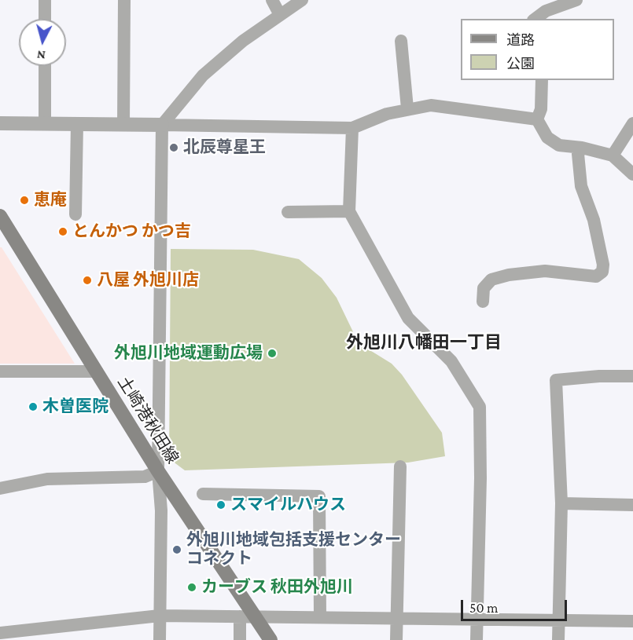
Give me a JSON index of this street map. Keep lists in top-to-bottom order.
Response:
{
  "streets": {
    "main road": ["土崎港秋田線"]
  },
  "districts": ["外旭川八幡田一丁目"],
  "places": [
    "北辰尊星王",
    "恵庵",
    "とんかつ かつ吉",
    "八屋 外旭川店",
    "外旭川地域運動広場",
    "木曽医院",
    "スマイルハウス",
    "外旭川地域包括支援センター コネクト",
    "カーブス 秋田外旭川"
  ],
  "legend": ["道路", "公園"],
  "scale_bar": "50 m",
  "north": "bottom"
}
